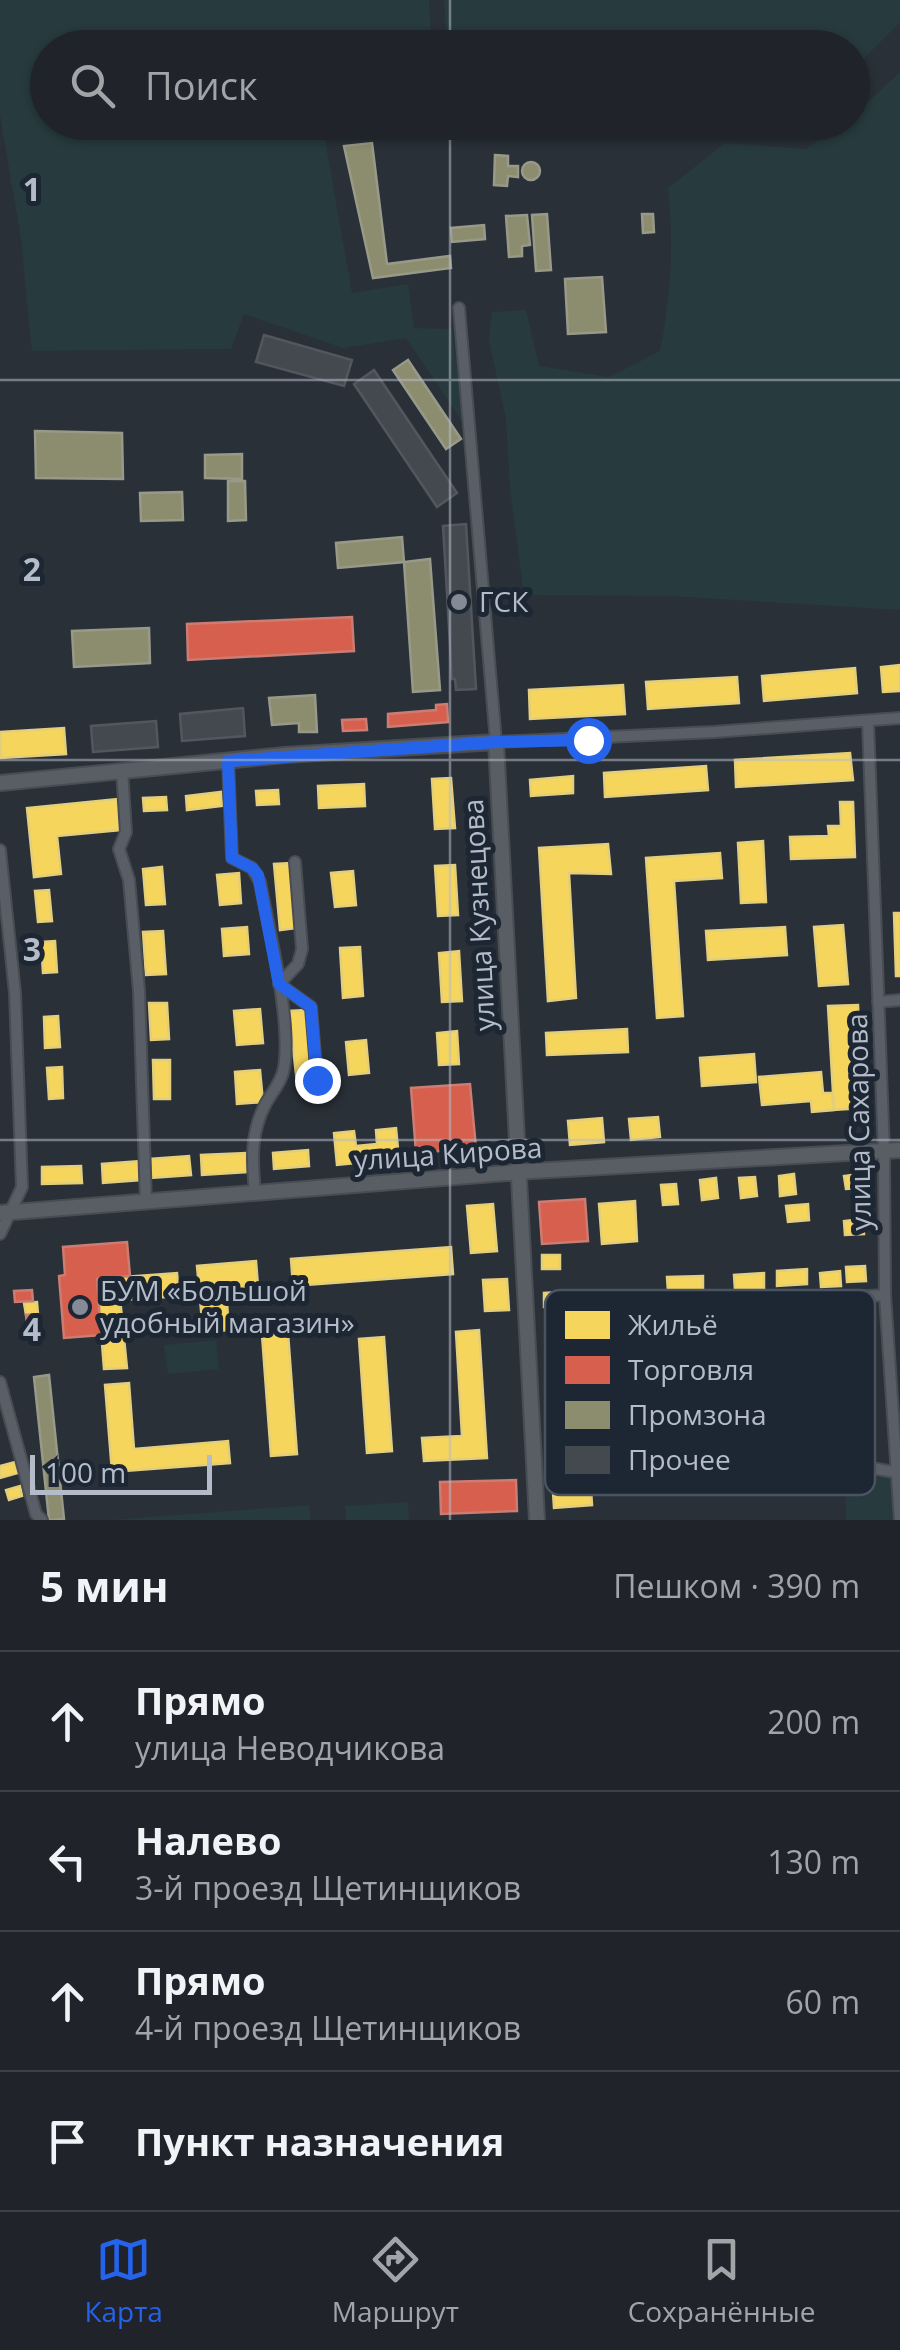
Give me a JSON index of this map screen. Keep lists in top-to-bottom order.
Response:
{
  "streets": {
    "main road": ["улица Кузнецова", "улица Кирова"],
    "street": ["улица Сахарова"]
  },
  "crossings": [
    ["улица Кузнецова", "улица Кирова"],
    ["улица Сахарова", "улица Кирова"]
  ],
  "places": ["ГСК", "БУМ «Большой удобный магазин»"],
  "legend": [
    "Жильё",
    "Торговля",
    "Промзона",
    "Прочее"
  ],
  "scale_bar": "100 m",
  "page": {
    "search": "Поиск",
    "scale": "100 m",
    "heading": ["5 мин", "Пешком · 390 m"],
    "list": [
      ["Прямо", "улица Неводчикова", "200 m"],
      ["Налево", "3-й проезд Щетинщиков", "130 m"],
      ["Прямо", "4-й проезд Щетинщиков", "60 m"],
      "Пункт назначения"
    ],
    "nav": ["Карта", "Маршрут", "Сохранённые"]
  },
  "grid": {
    "rows": [
      "1",
      "2",
      "3",
      "4"
    ]
  }
}
